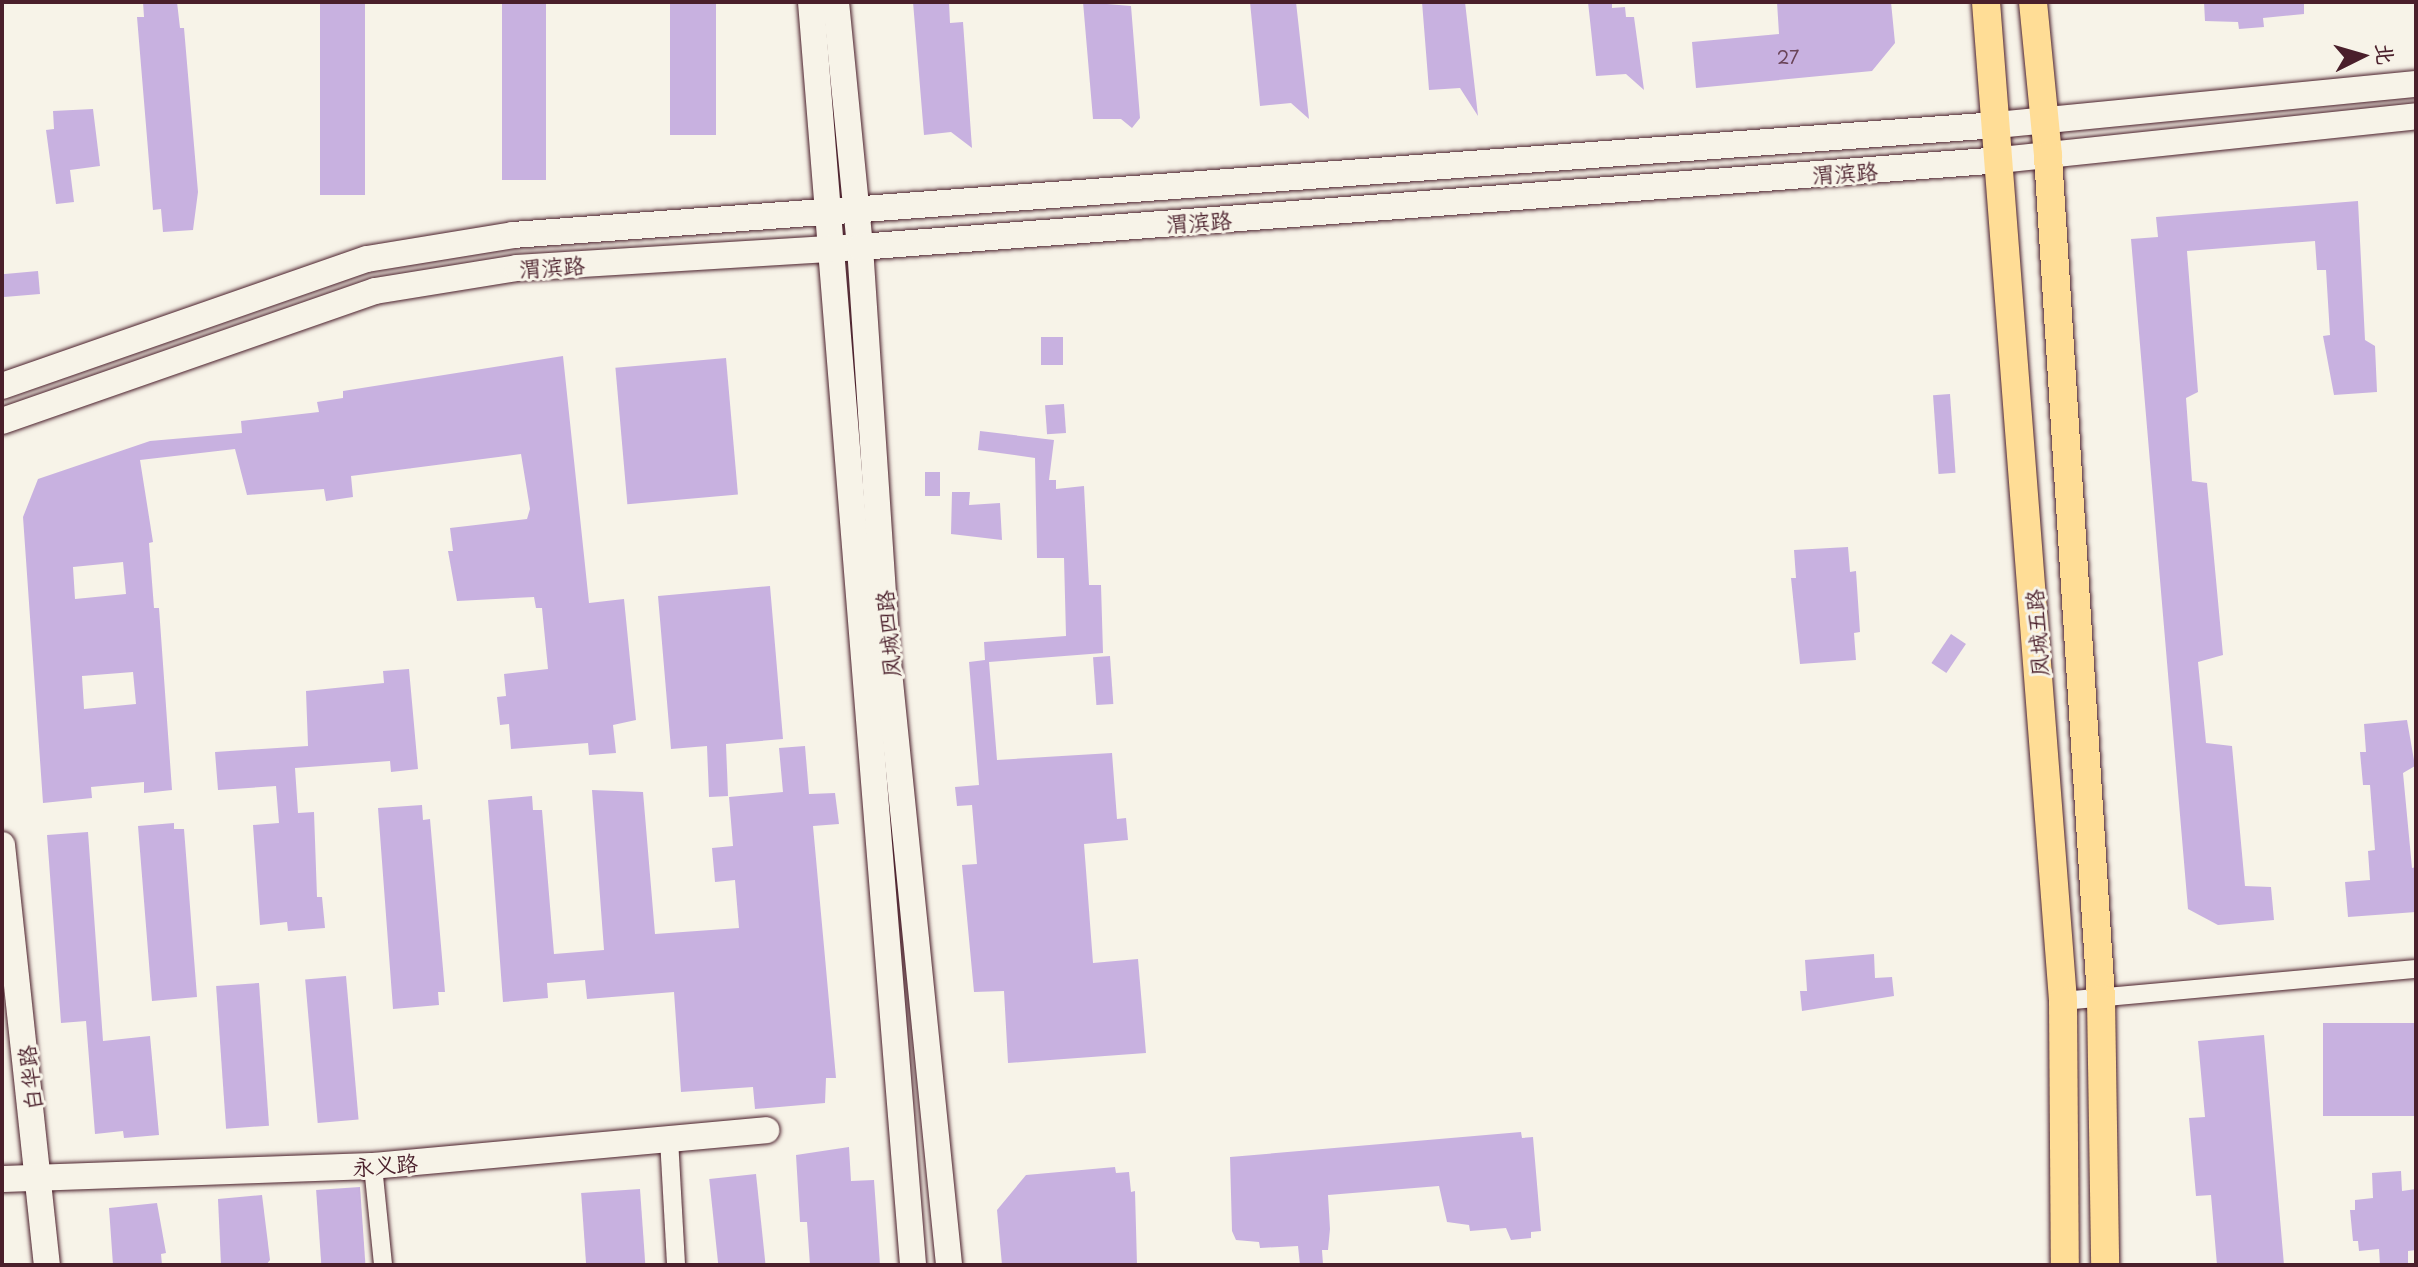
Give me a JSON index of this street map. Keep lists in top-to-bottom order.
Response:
{
  "streets": {
    "main road": ["凤城五路"],
    "street": [
      "渭滨路",
      "凤城四路",
      "白华路",
      "永义路"
    ]
  },
  "crossings": [
    ["渭滨路", "凤城五路"],
    ["渭滨路", "凤城四路"],
    ["白华路", "永义路"]
  ],
  "house_numbers": ["27"],
  "north": "right"
}
